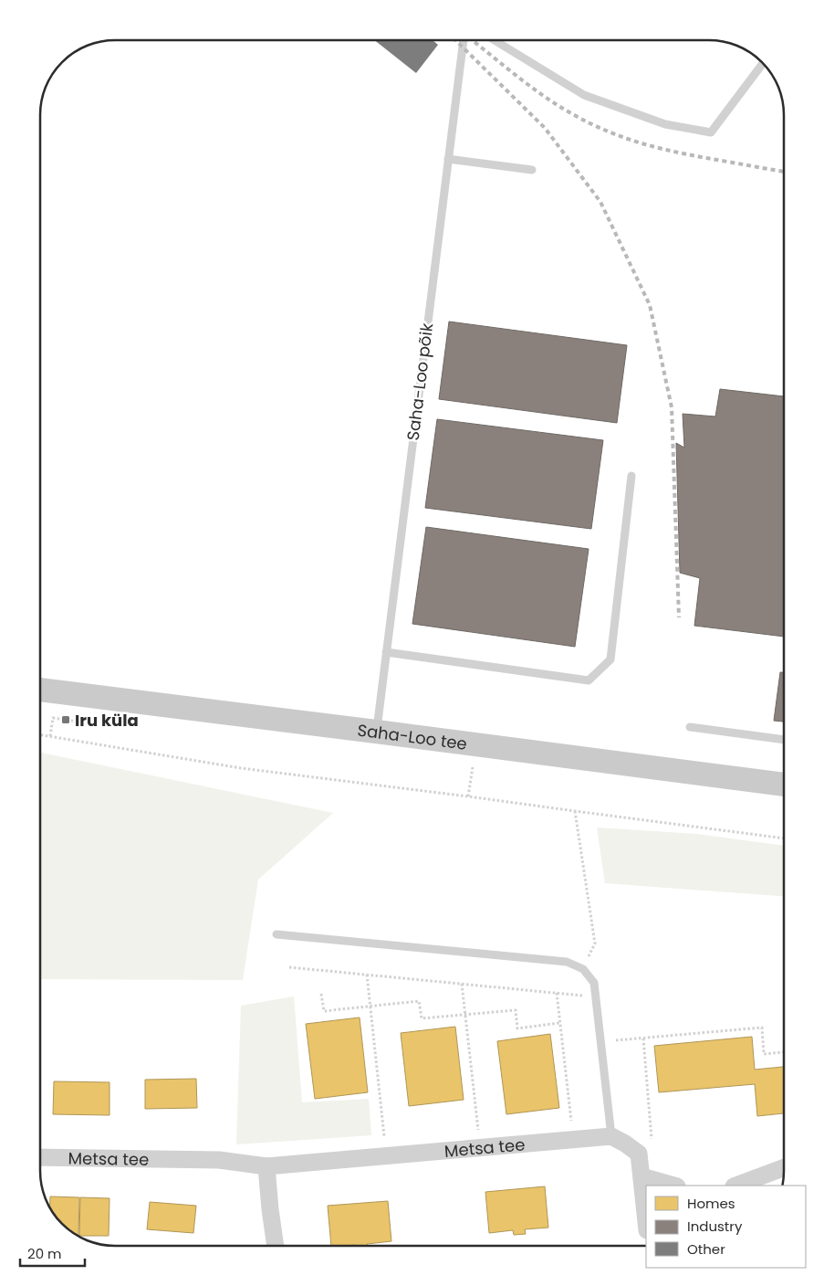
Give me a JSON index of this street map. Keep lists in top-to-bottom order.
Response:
{
  "streets": {
    "main road": ["Saha-Loo tee"],
    "street": ["Metsa tee"],
    "lane": ["Saha-Loo põik"]
  },
  "crossings": [
    ["Saha-Loo põik", "Saha-Loo tee"]
  ],
  "places": {
    "transit": ["Iru küla"]
  },
  "legend": ["Homes", "Industry", "Other"],
  "scale_bar": "20 m"
}
